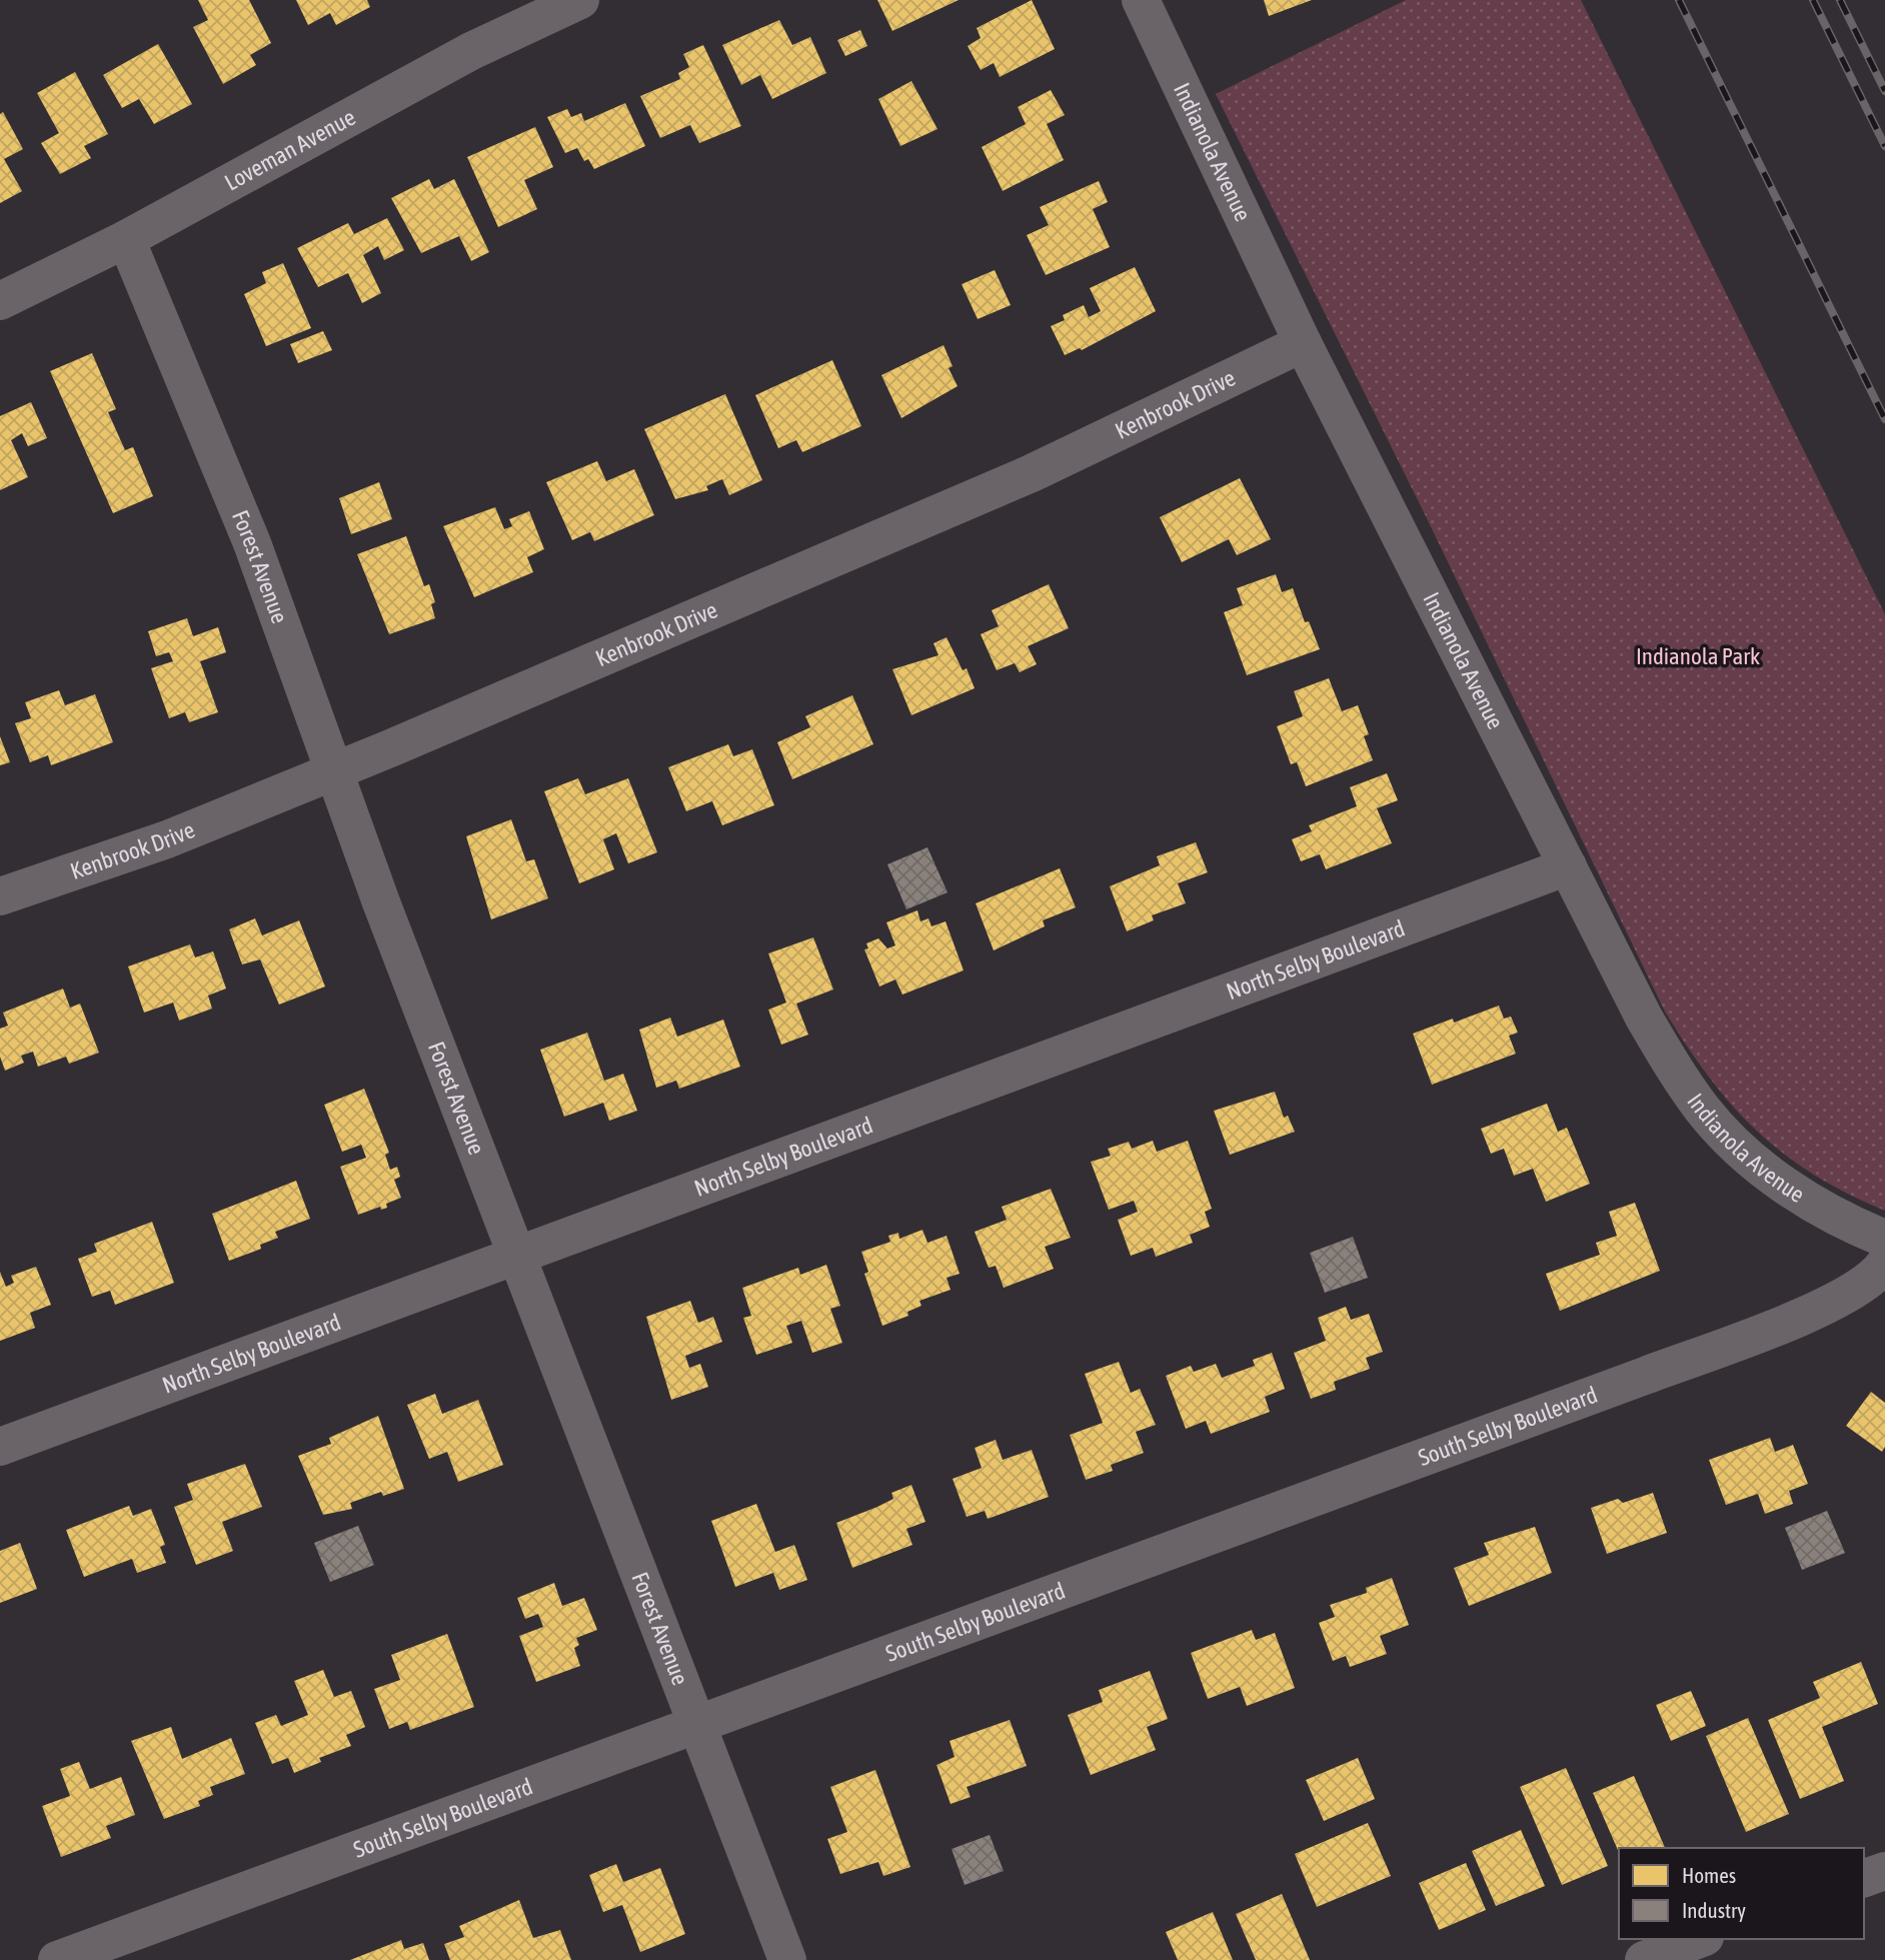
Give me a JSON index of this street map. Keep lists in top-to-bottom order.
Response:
{
  "streets": {
    "street": [
      "Loveman Avenue",
      "Indianola Avenue",
      "Kenbrook Drive",
      "Forest Avenue",
      "North Selby Boulevard",
      "South Selby Boulevard"
    ]
  },
  "crossings": [
    ["Loveman Avenue", "Forest Avenue"],
    ["Indianola Avenue", "Kenbrook Drive"],
    ["Indianola Avenue", "North Selby Boulevard"],
    ["Kenbrook Drive", "Forest Avenue"],
    ["Forest Avenue", "North Selby Boulevard"],
    ["Forest Avenue", "South Selby Boulevard"]
  ],
  "parks": ["Indianola Park"],
  "legend": ["Homes", "Industry"]
}
